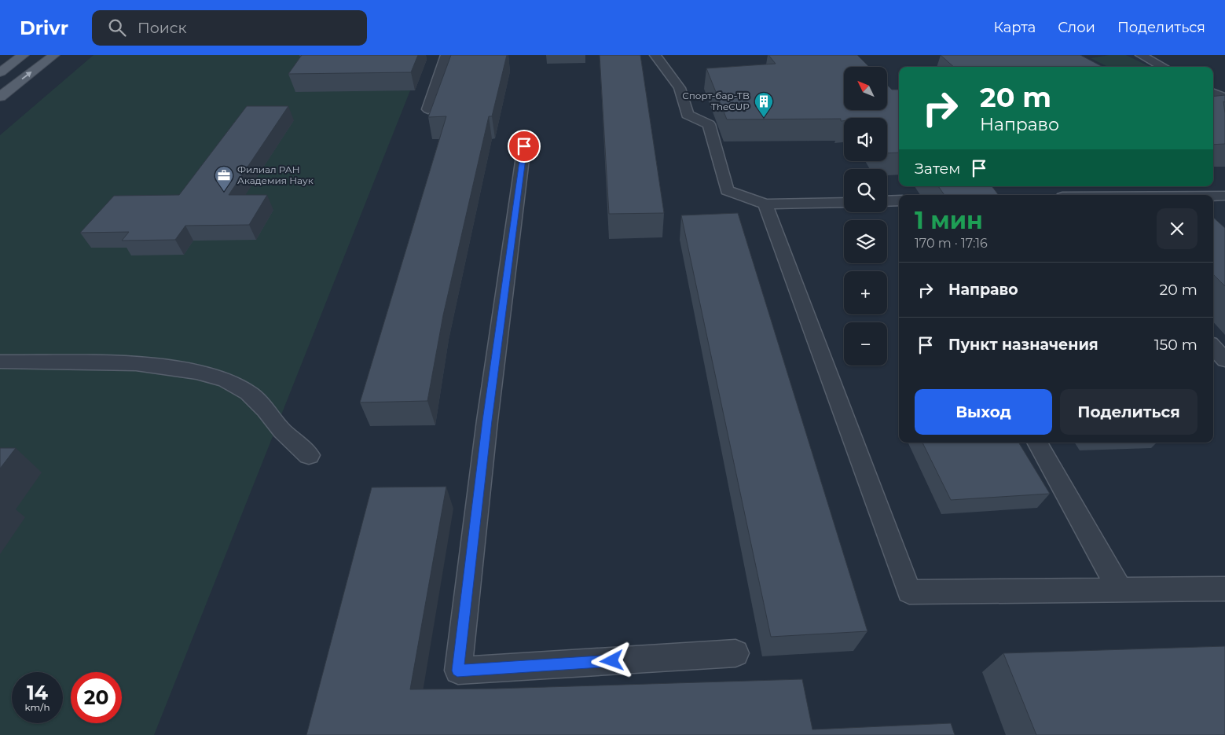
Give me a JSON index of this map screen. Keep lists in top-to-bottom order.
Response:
{
  "places": {
    "building": ["Спорт-бар-ТВ TheCUP"],
    "office": ["Филиал РАН Академия Наук"]
  },
  "north": "top left",
  "page": {
    "header": "Drivr",
    "search": "Поиск",
    "nav": ["Карта", "Слои", "Поделиться"],
    "map_buttons": ["+", "−"],
    "turn": ["20 m", "Направо"],
    "then": "Затем",
    "heading": ["1 мин", "170 m · 17:16"],
    "list": [
      {
        "name": "Направо",
        "value": "20 m"
      },
      {
        "name": "Пункт назначения",
        "value": "150 m"
      }
    ],
    "buttons": ["Выход", "Поделиться"],
    "speed": "14 km/h",
    "limit": "20"
  }
}
